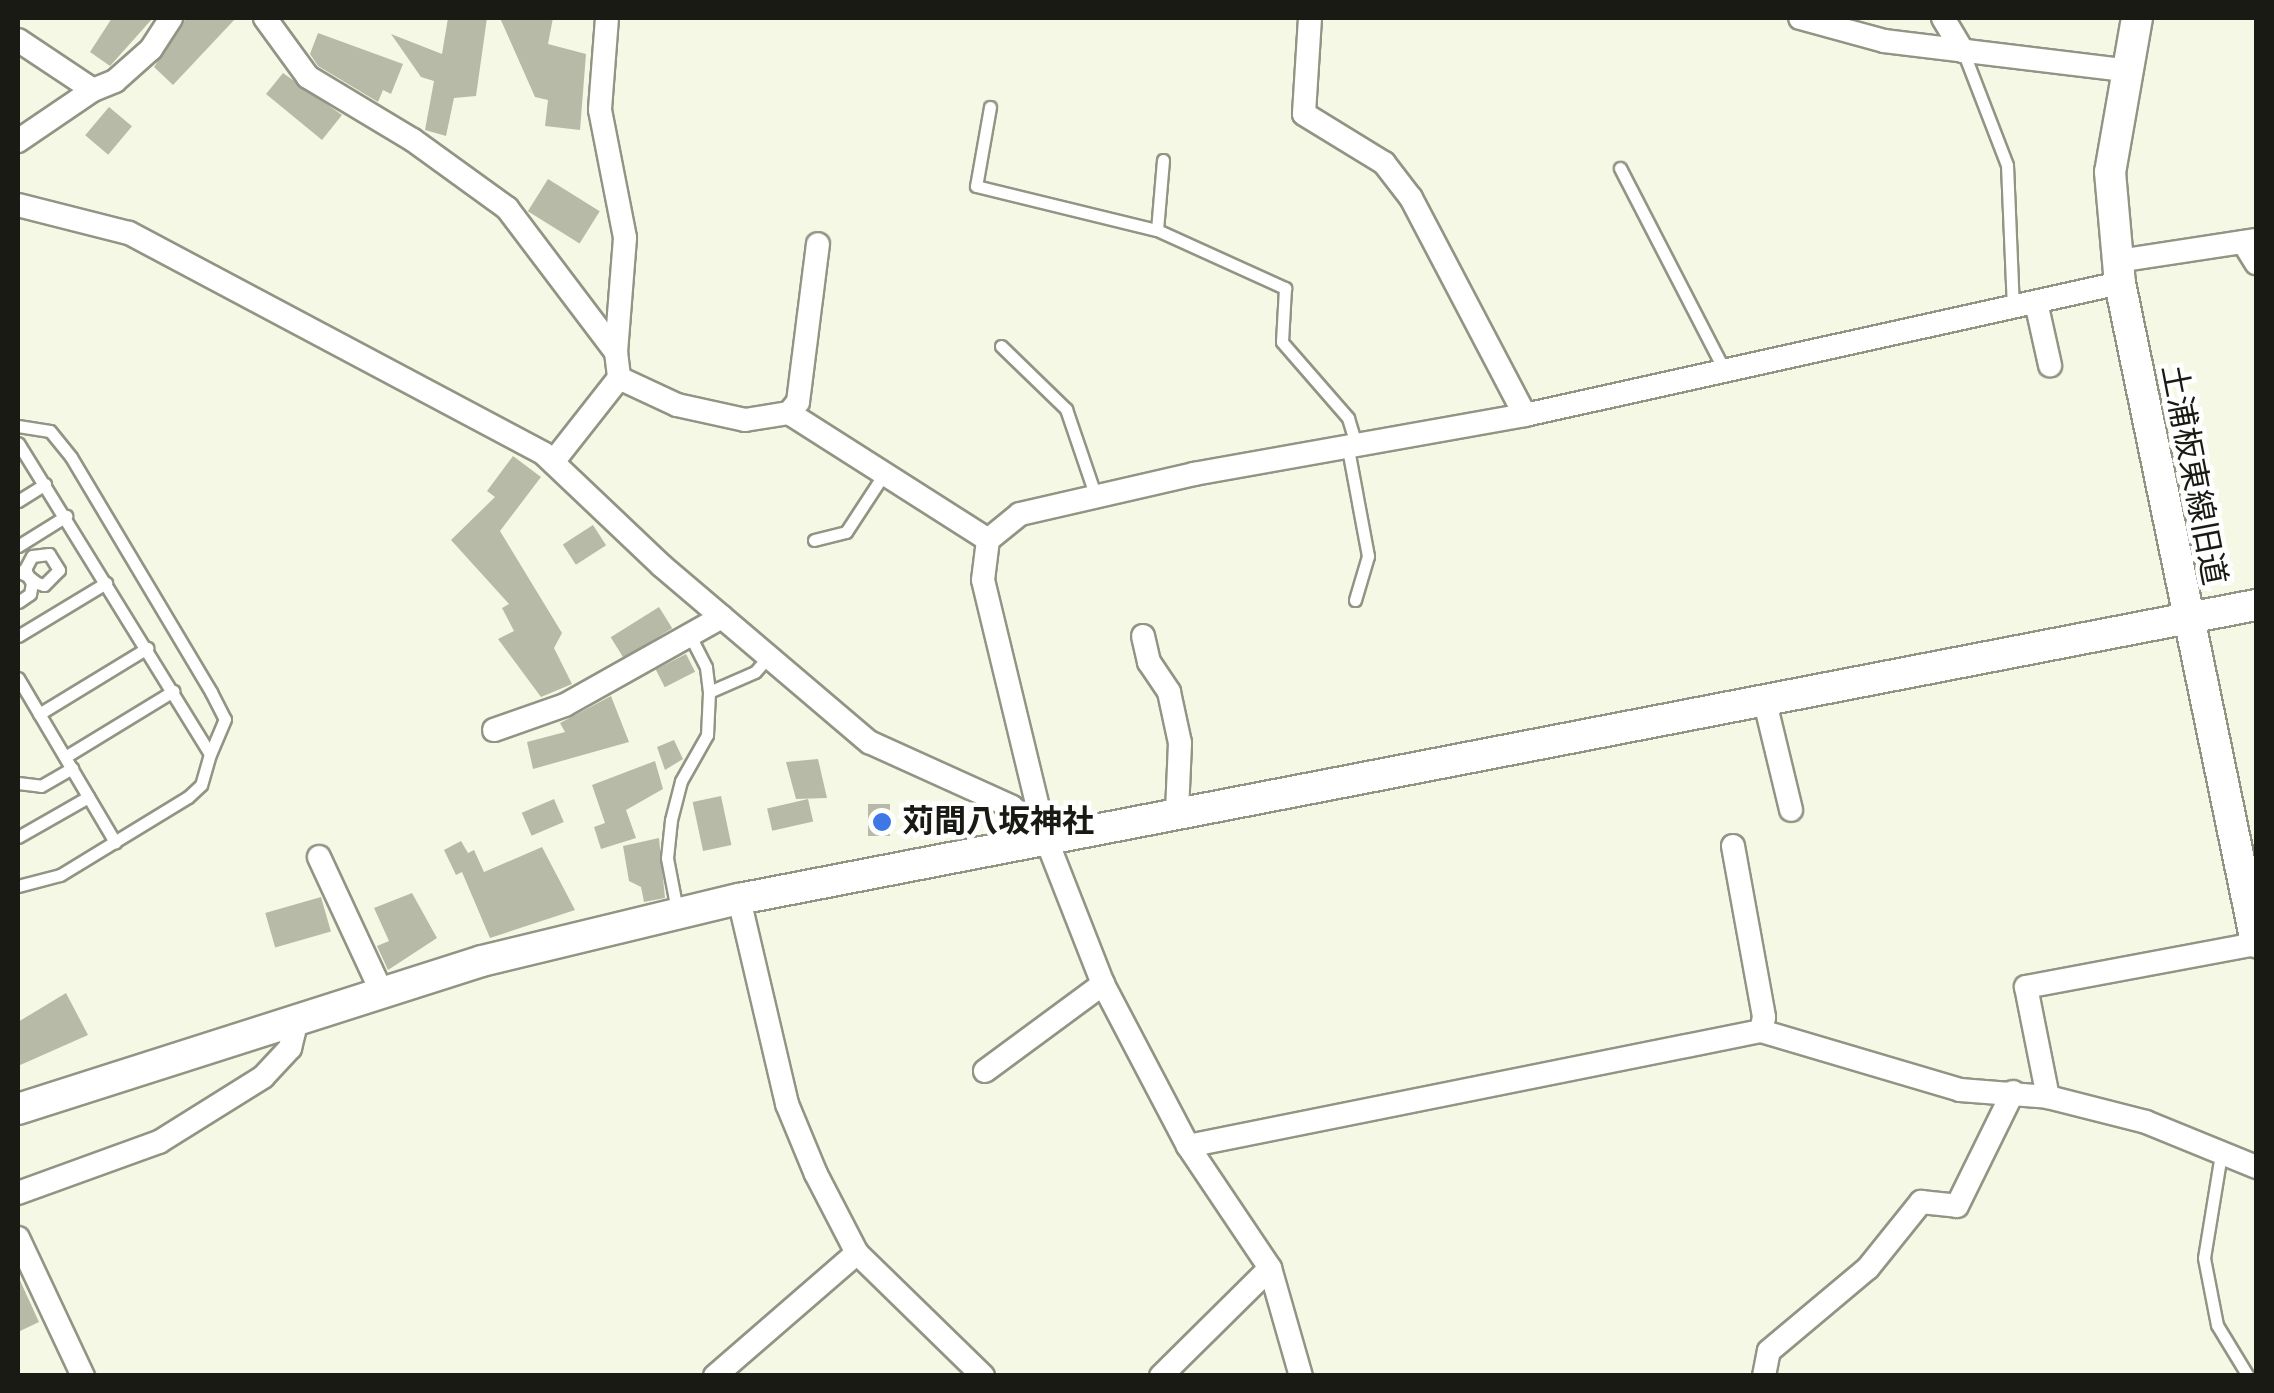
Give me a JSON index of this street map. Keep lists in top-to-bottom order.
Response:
{
  "streets": {
    "street": ["土浦板東線旧道"]
  },
  "places": ["苅間八坂神社"]
}
